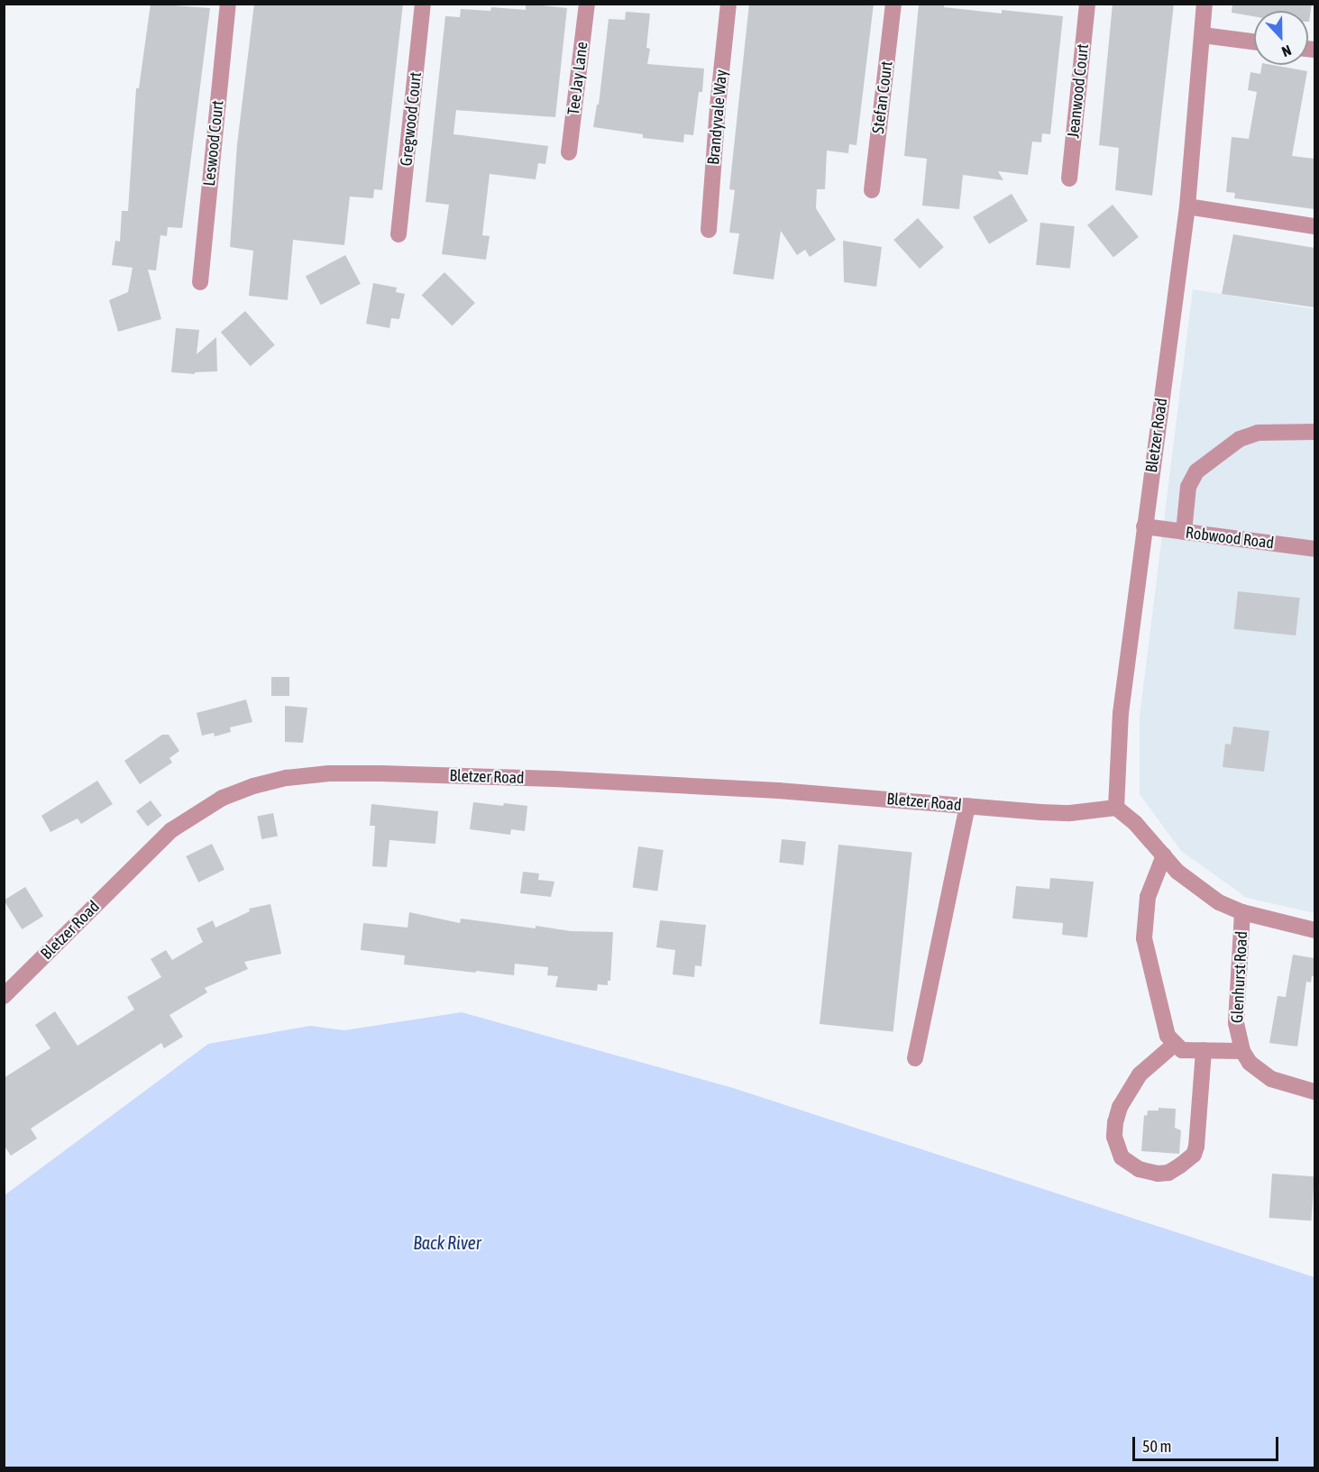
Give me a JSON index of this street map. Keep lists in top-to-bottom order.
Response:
{
  "streets": {
    "street": [
      "Tee Jay Lane",
      "Jeanwood Court",
      "Stefan Court",
      "Brandyvale Way",
      "Gregwood Court",
      "Leswood Court",
      "Bletzer Road",
      "Robwood Road",
      "Glenhurst Road"
    ]
  },
  "crossings": [
    ["Bletzer Road", "Robwood Road"]
  ],
  "water": ["Back River"],
  "scale_bar": "50 m",
  "north": "bottom"
}
